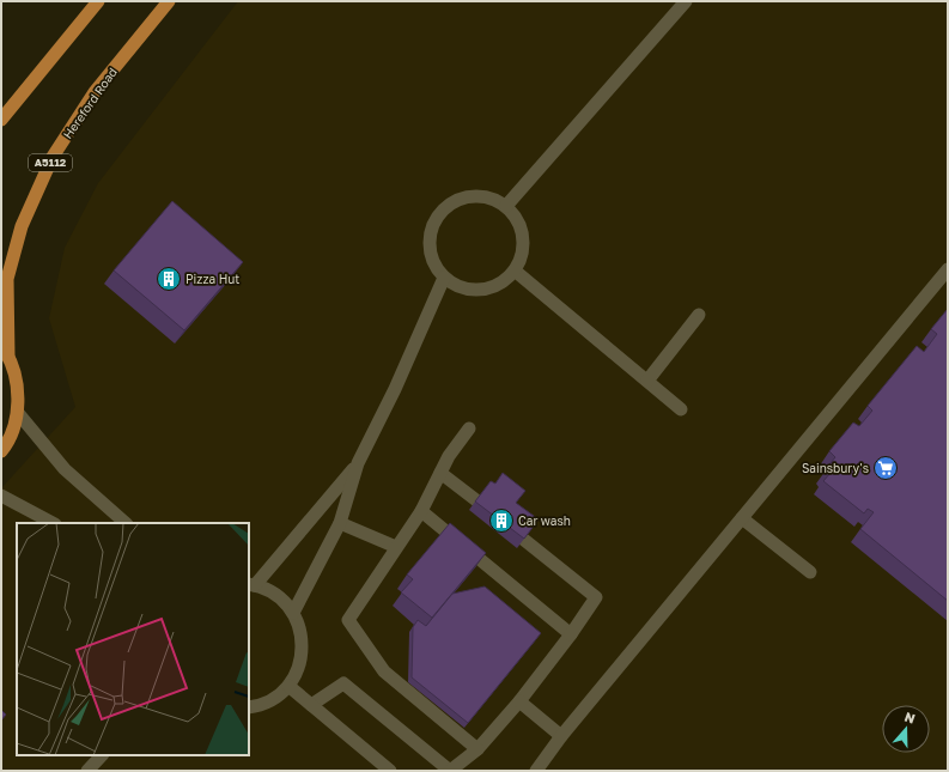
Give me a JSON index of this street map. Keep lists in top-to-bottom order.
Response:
{
  "streets": {
    "main road": ["Hereford Road", "A5112"]
  },
  "crossings": [
    ["Hereford Road", "A5112"]
  ],
  "places": {
    "building": ["Pizza Hut", "Car wash"],
    "supermarket": ["Sainsbury's"]
  },
  "north": "top"
}
